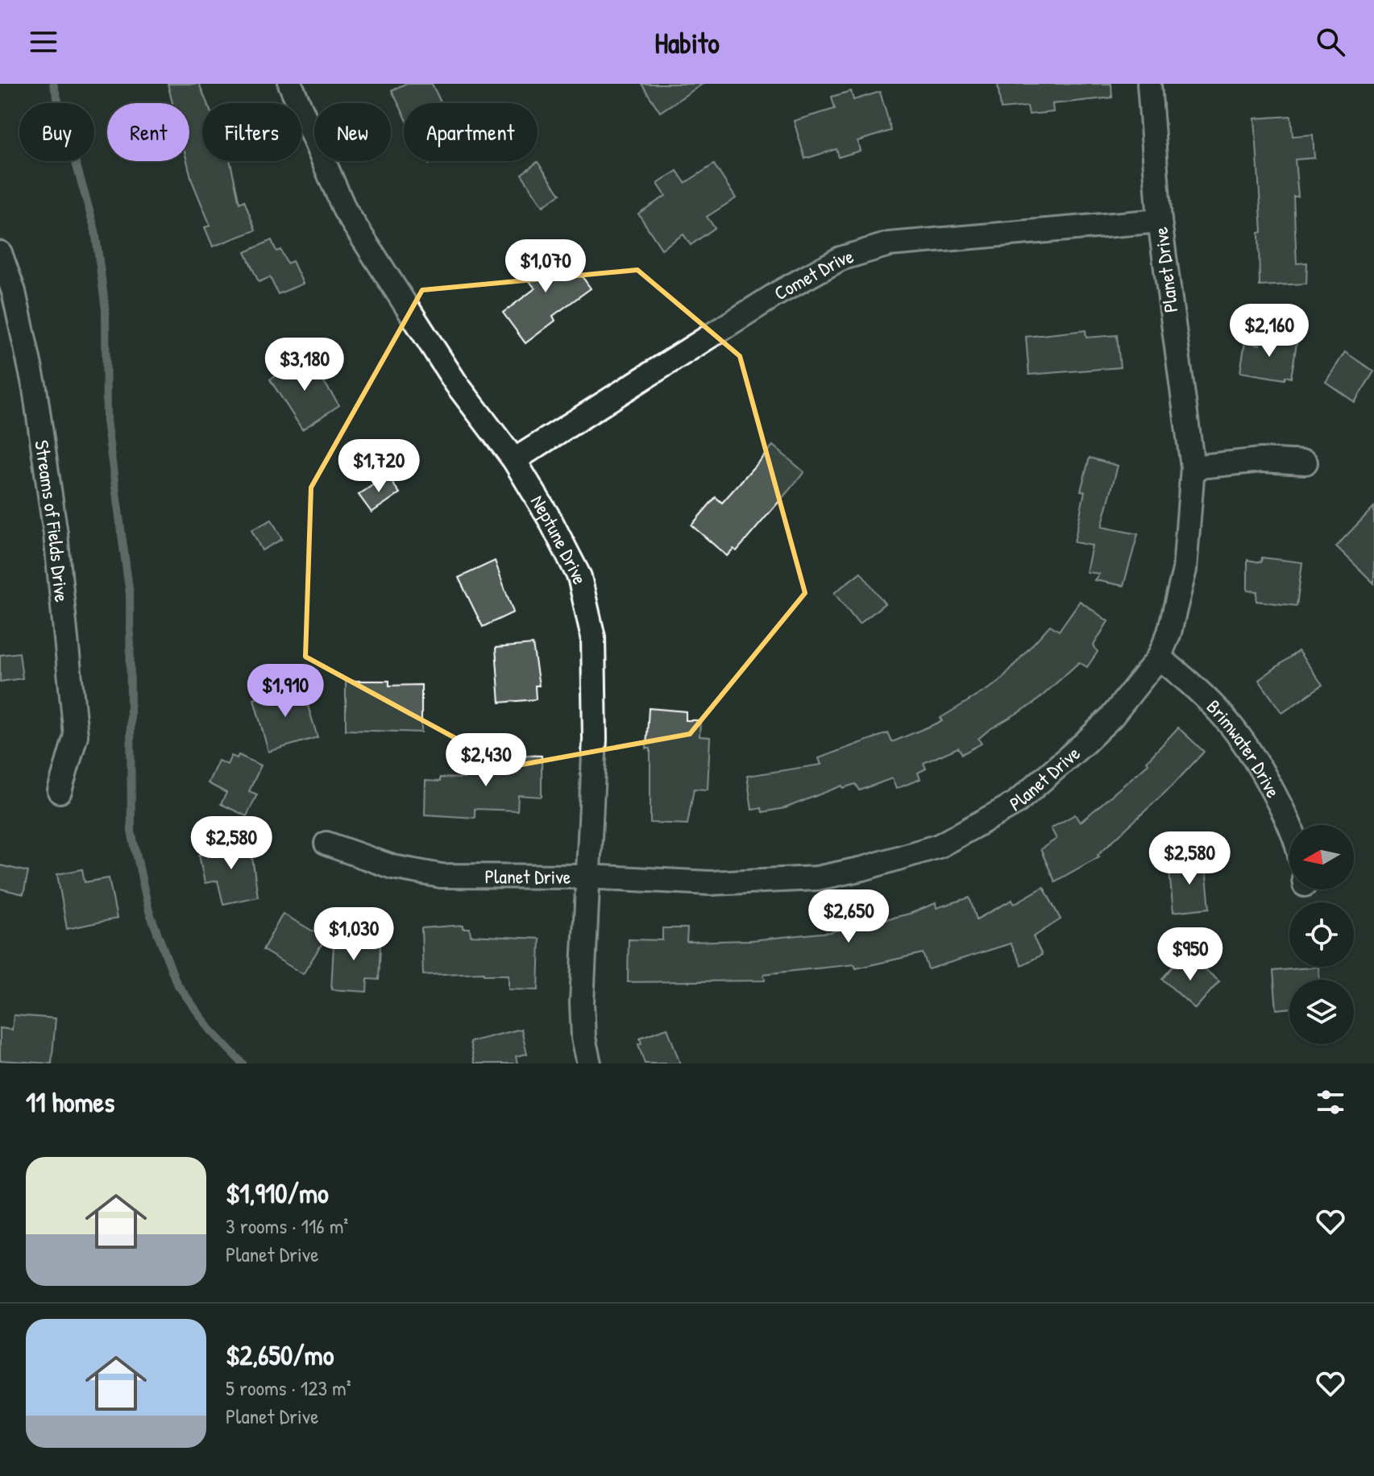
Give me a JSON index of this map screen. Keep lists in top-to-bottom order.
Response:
{
  "streets": {
    "street": [
      "Planet Drive",
      "Comet Drive",
      "Streams of Fields Drive",
      "Neptune Drive",
      "Brimwater Drive"
    ]
  },
  "crossings": [
    ["Planet Drive", "Comet Drive"],
    ["Planet Drive", "Neptune Drive"],
    ["Planet Drive", "Brimwater Drive"],
    ["Comet Drive", "Neptune Drive"]
  ],
  "north": "left",
  "page": {
    "header": "Habito",
    "chip": [
      "Buy",
      "Rent",
      "Filters",
      "New",
      "Apartment"
    ],
    "price": [
      "$1,070",
      "$2,160",
      "$3,180",
      "$1,720",
      "$1,910",
      "$2,430",
      "$2,580",
      "$2,580",
      "$2,650",
      "$1,030",
      "$950"
    ],
    "heading": "11 homes",
    "list": [
      {
        "name": "$1,910/mo",
        "note": "3 rooms · 116 m² · Planet Drive"
      },
      {
        "name": "$2,650/mo",
        "note": "5 rooms · 123 m² · Planet Drive"
      }
    ]
  }
}
